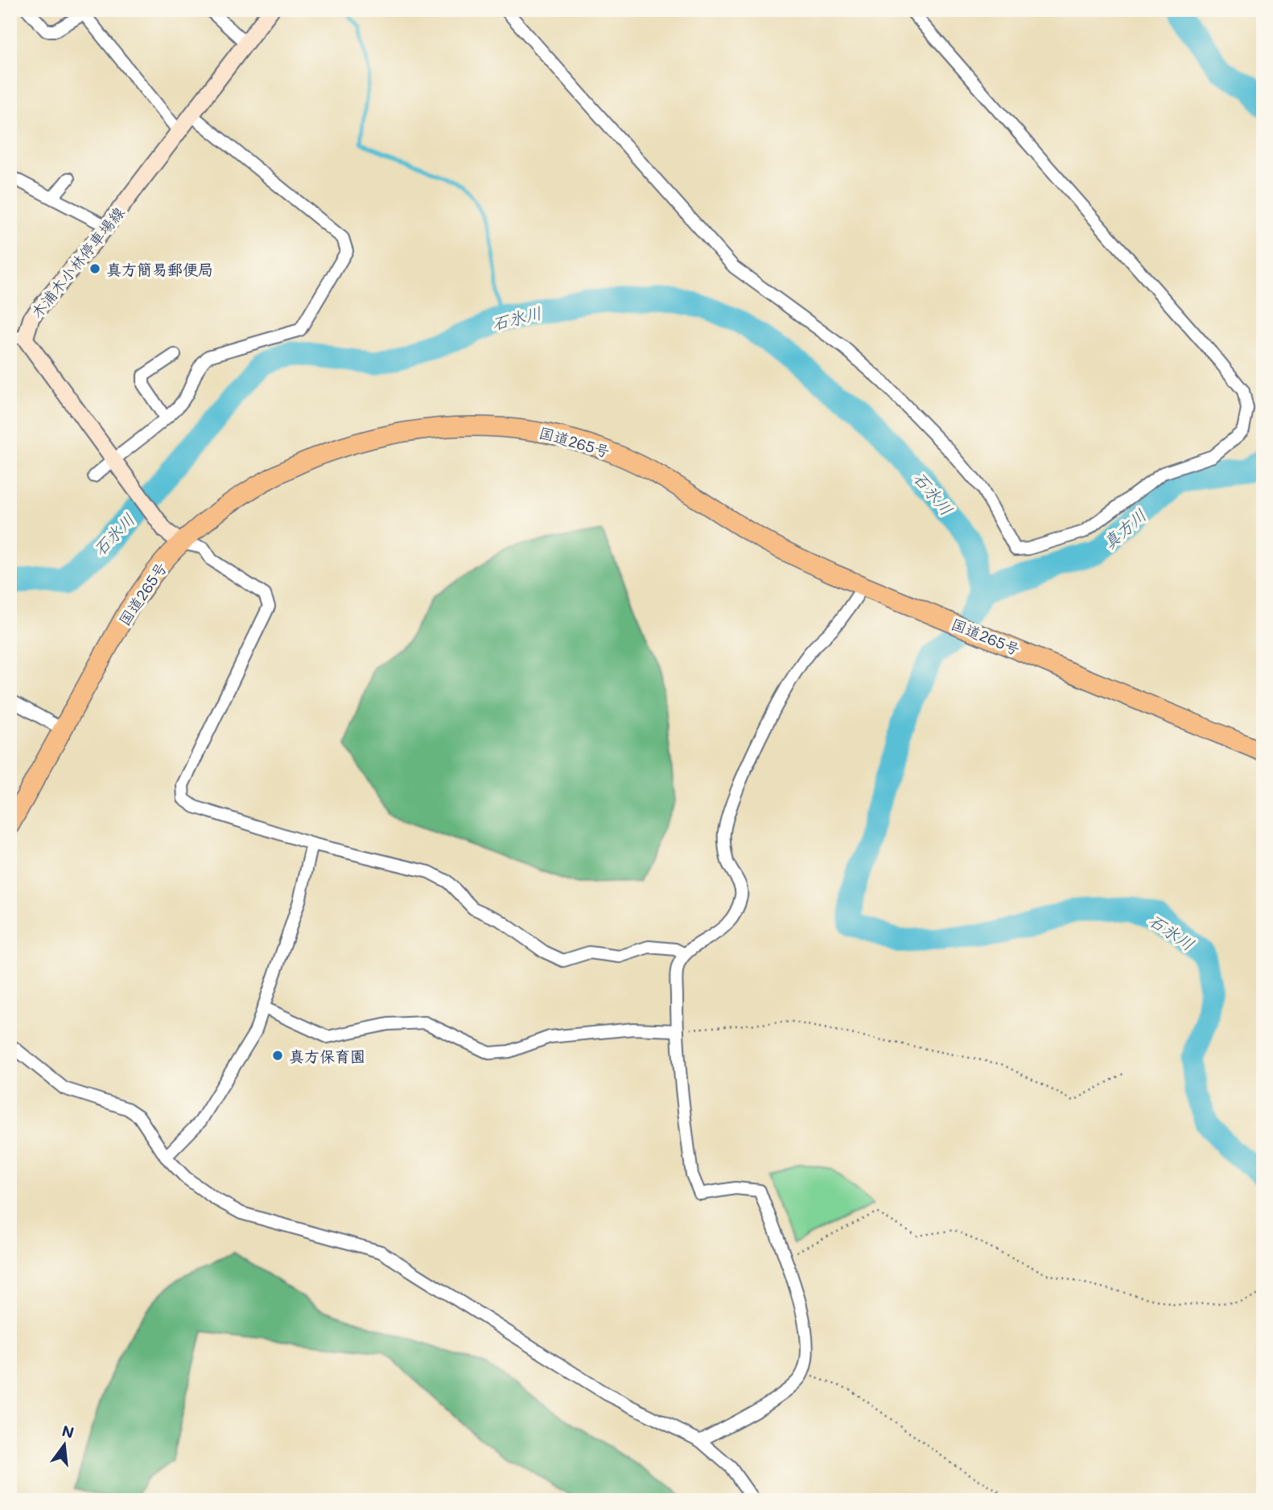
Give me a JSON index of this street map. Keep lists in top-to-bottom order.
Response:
{
  "streets": {
    "highway": ["国道265号"],
    "main road": ["木浦木小林停車場線"]
  },
  "crossings": [
    ["木浦木小林停車場線", "国道265号"]
  ],
  "water": ["石氷川", "真方川"],
  "places": ["真方簡易郵便局", "真方保育園"],
  "north": "top"
}
